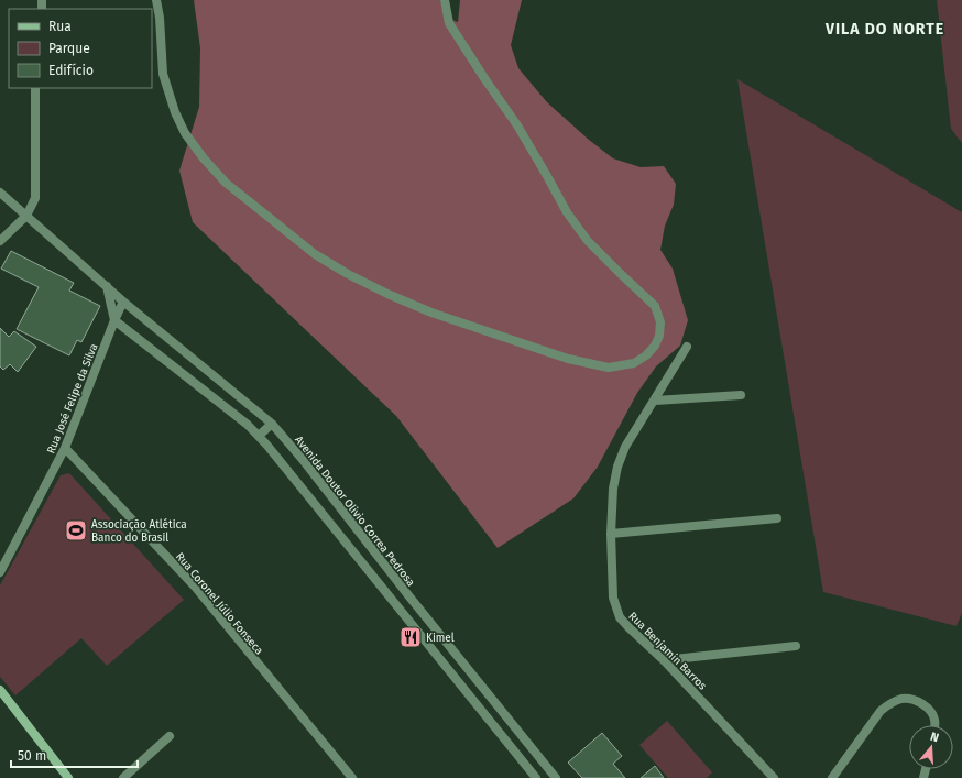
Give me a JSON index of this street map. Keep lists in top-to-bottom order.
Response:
{
  "streets": {
    "street": [
      "Rua José Felipe da Silva",
      "Avenida Doutor Olivio Correa Pedrosa",
      "Rua Coronel Júlio Fonseca",
      "Rua Benjamin Barros"
    ]
  },
  "crossings": [
    ["Rua José Felipe da Silva", "Avenida Doutor Olivio Correa Pedrosa"],
    ["Rua José Felipe da Silva", "Rua Coronel Júlio Fonseca"]
  ],
  "districts": ["VILA DO NORTE"],
  "places": {
    "sports": ["Associação Atlética Banco do Brasil"],
    "restaurant": ["Kimel"]
  },
  "legend": ["Rua", "Parque", "Edifício"],
  "scale_bar": "50 m",
  "north": "top"
}
